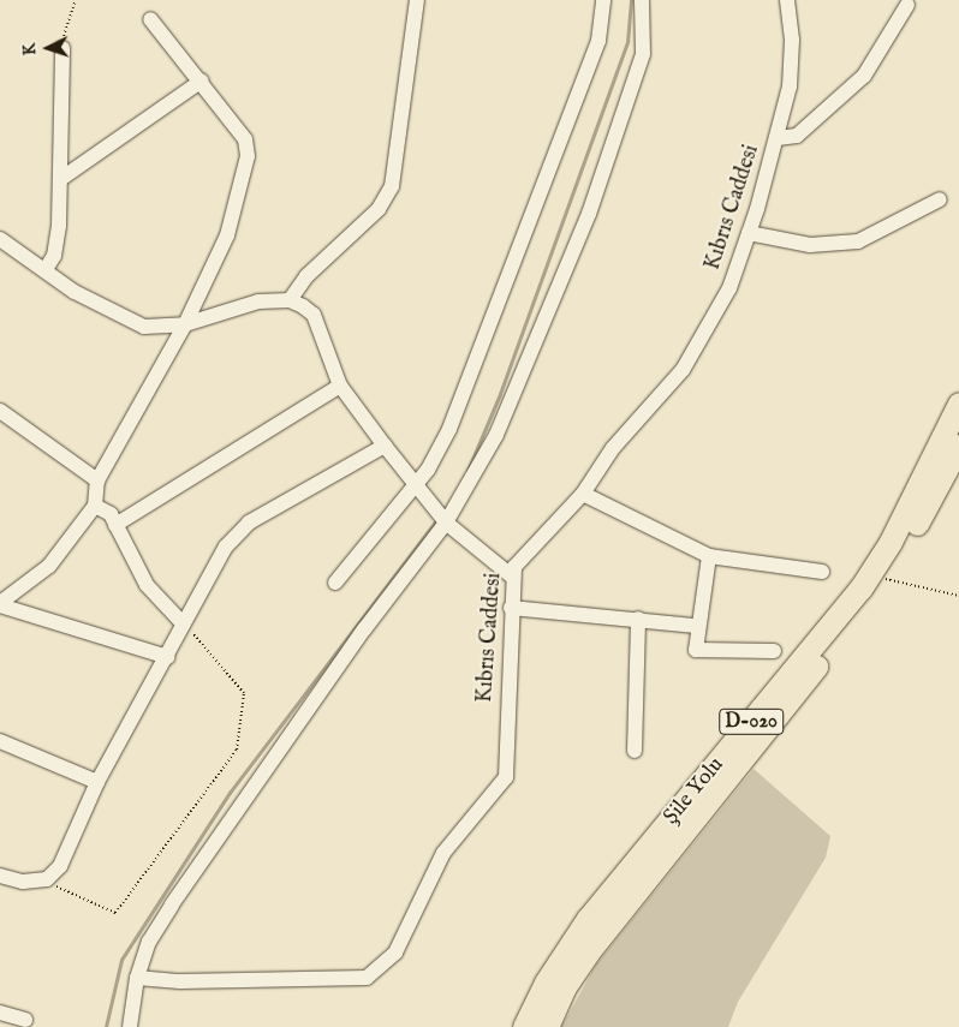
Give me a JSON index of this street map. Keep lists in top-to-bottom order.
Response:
{
  "streets": {
    "highway": ["D-020", "Şile Yolu"],
    "street": ["Kıbrıs Caddesi"]
  },
  "north": "left"
}
